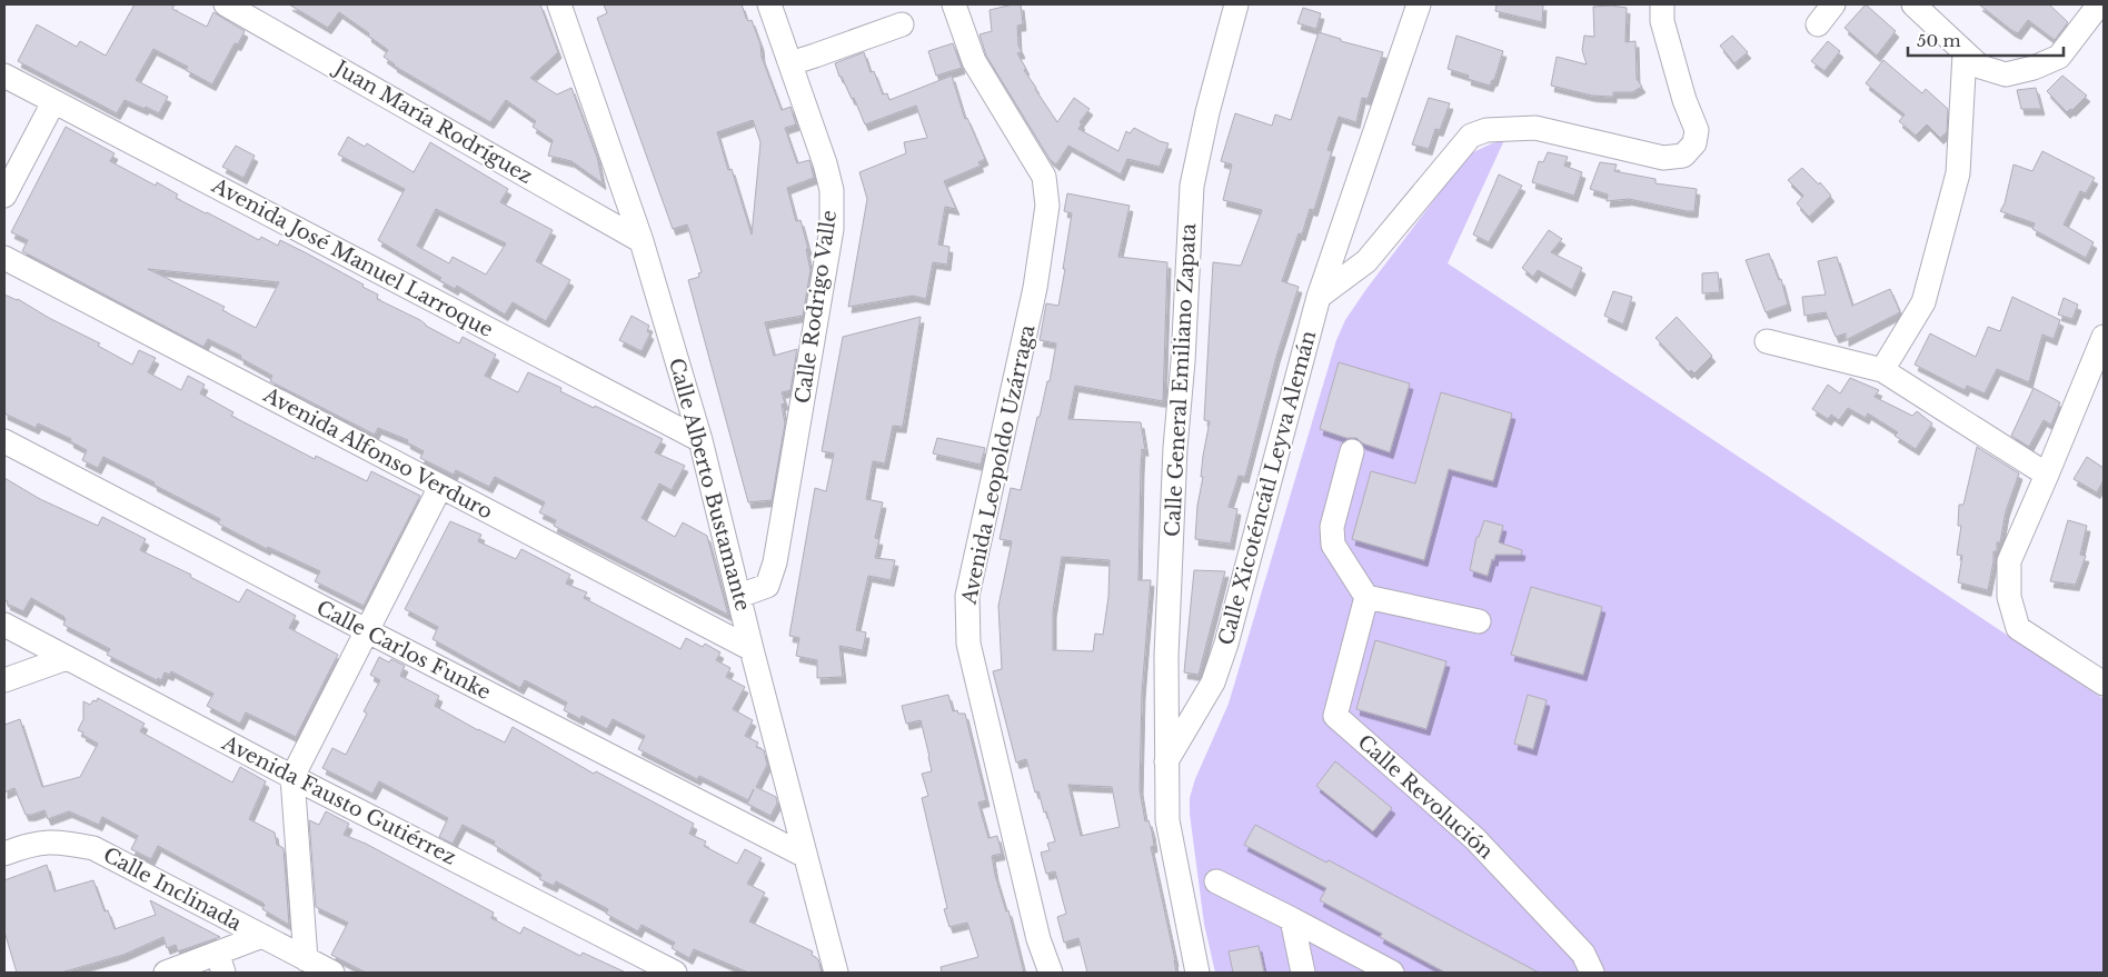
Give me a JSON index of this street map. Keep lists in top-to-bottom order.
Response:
{
  "streets": {
    "street": [
      "Juan María Rodríguez",
      "Avenida José Manuel Larroque",
      "Calle Rodrigo Valle",
      "Calle General Emiliano Zapata",
      "Avenida Alfonso Verduro",
      "Avenida Leopoldo Uzárraga",
      "Calle Alberto Bustamante",
      "Calle Xicoténcátl Leyva Alemán",
      "Calle Carlos Funke",
      "Calle Revolución",
      "Avenida Fausto Gutiérrez",
      "Calle Inclinada"
    ]
  },
  "crossings": [
    ["Juan María Rodríguez", "Calle Alberto Bustamante"],
    ["Avenida José Manuel Larroque", "Calle Alberto Bustamante"],
    ["Calle Rodrigo Valle", "Calle Alberto Bustamante"],
    ["Calle General Emiliano Zapata", "Calle Xicoténcátl Leyva Alemán"],
    ["Avenida Alfonso Verduro", "Calle Alberto Bustamante"],
    ["Calle Alberto Bustamante", "Calle Carlos Funke"]
  ],
  "scale_bar": "50 m"
}
